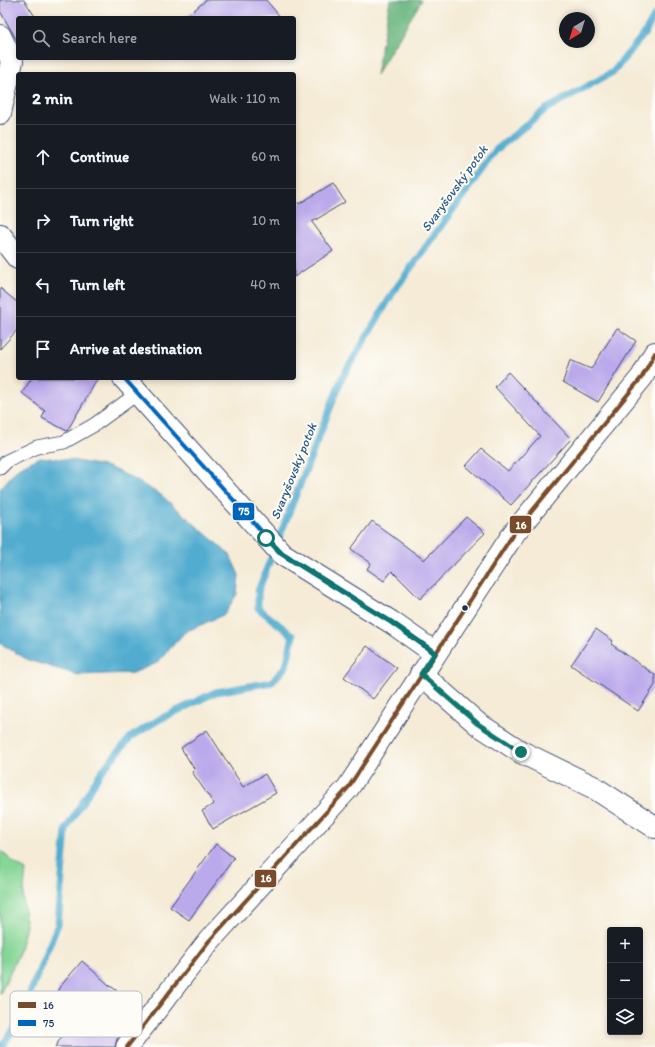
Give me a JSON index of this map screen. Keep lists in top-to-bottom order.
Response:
{
  "water": ["Svaryšovský potok"],
  "lines": ["transit line 16", "transit line 75"],
  "legend": ["16", "75"],
  "north": "bottom left",
  "page": {
    "search": "Search here",
    "heading": ["2 min", "Walk · 110 m"],
    "list": [
      ["Continue", "60 m"],
      ["Turn right", "10 m"],
      ["Turn left", "40 m"],
      "Arrive at destination"
    ],
    "map_buttons": ["+", "−"]
  }
}
